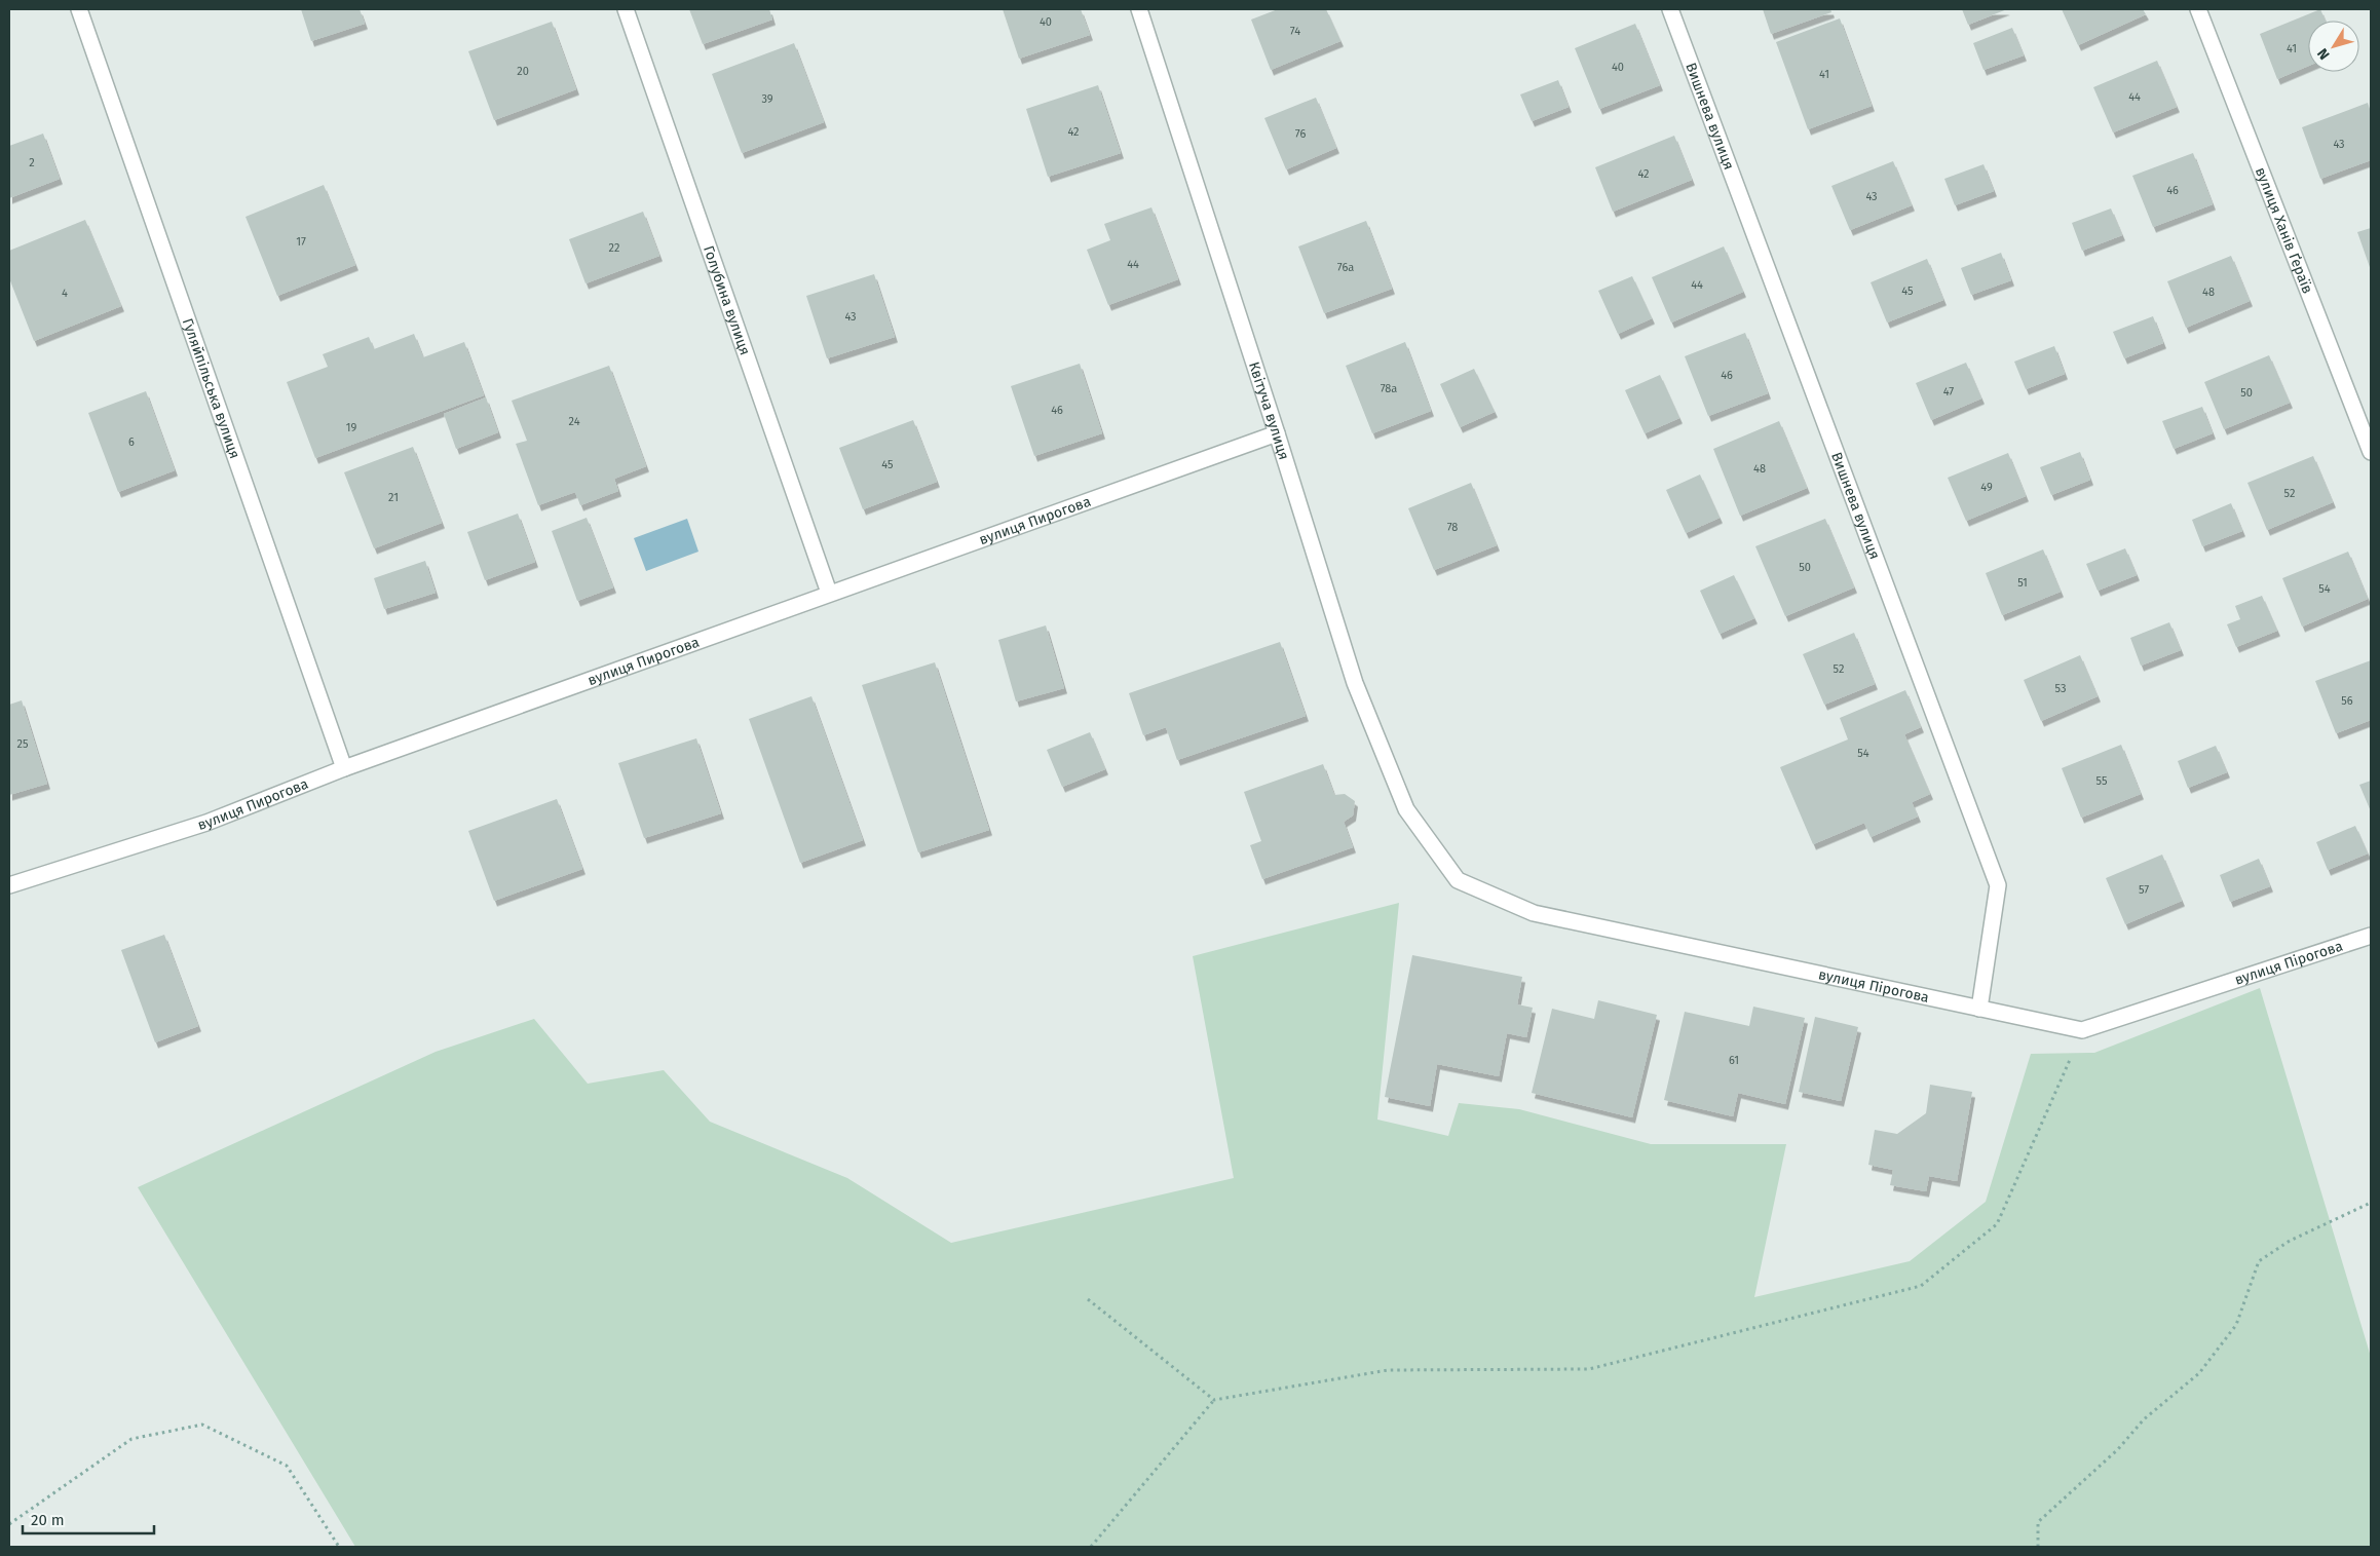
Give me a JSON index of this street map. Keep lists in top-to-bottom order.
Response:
{
  "streets": {
    "street": [
      "Вишнева вулиця",
      "вулиця Ханів Ґераїв",
      "Голубина вулиця",
      "Гуляйпільська вулиця",
      "Квітуча вулиця",
      "вулиця Пирогова",
      "вулиця Пірогова"
    ]
  },
  "crossings": [
    ["Вишнева вулиця", "вулиця Пірогова"],
    ["Голубина вулиця", "вулиця Пирогова"],
    ["Гуляйпільська вулиця", "вулиця Пирогова"],
    ["Квітуча вулиця", "вулиця Пирогова"],
    ["Квітуча вулиця", "вулиця Пірогова"]
  ],
  "house_numbers": [
    "40",
    "74",
    "41",
    "40",
    "20",
    "41",
    "44",
    "39",
    "42",
    "76",
    "43",
    "2",
    "42",
    "46",
    "43",
    "17",
    "22",
    "44",
    "76а",
    "44",
    "45",
    "48",
    "4",
    "43",
    "46",
    "78а",
    "47",
    "50",
    "46",
    "24",
    "19",
    "6",
    "45",
    "48",
    "49",
    "52",
    "21",
    "78",
    "50",
    "51",
    "54",
    "52",
    "53",
    "56",
    "25",
    "54",
    "55",
    "57",
    "61"
  ],
  "scale_bar": "20 m",
  "north": "bottom left"
}
